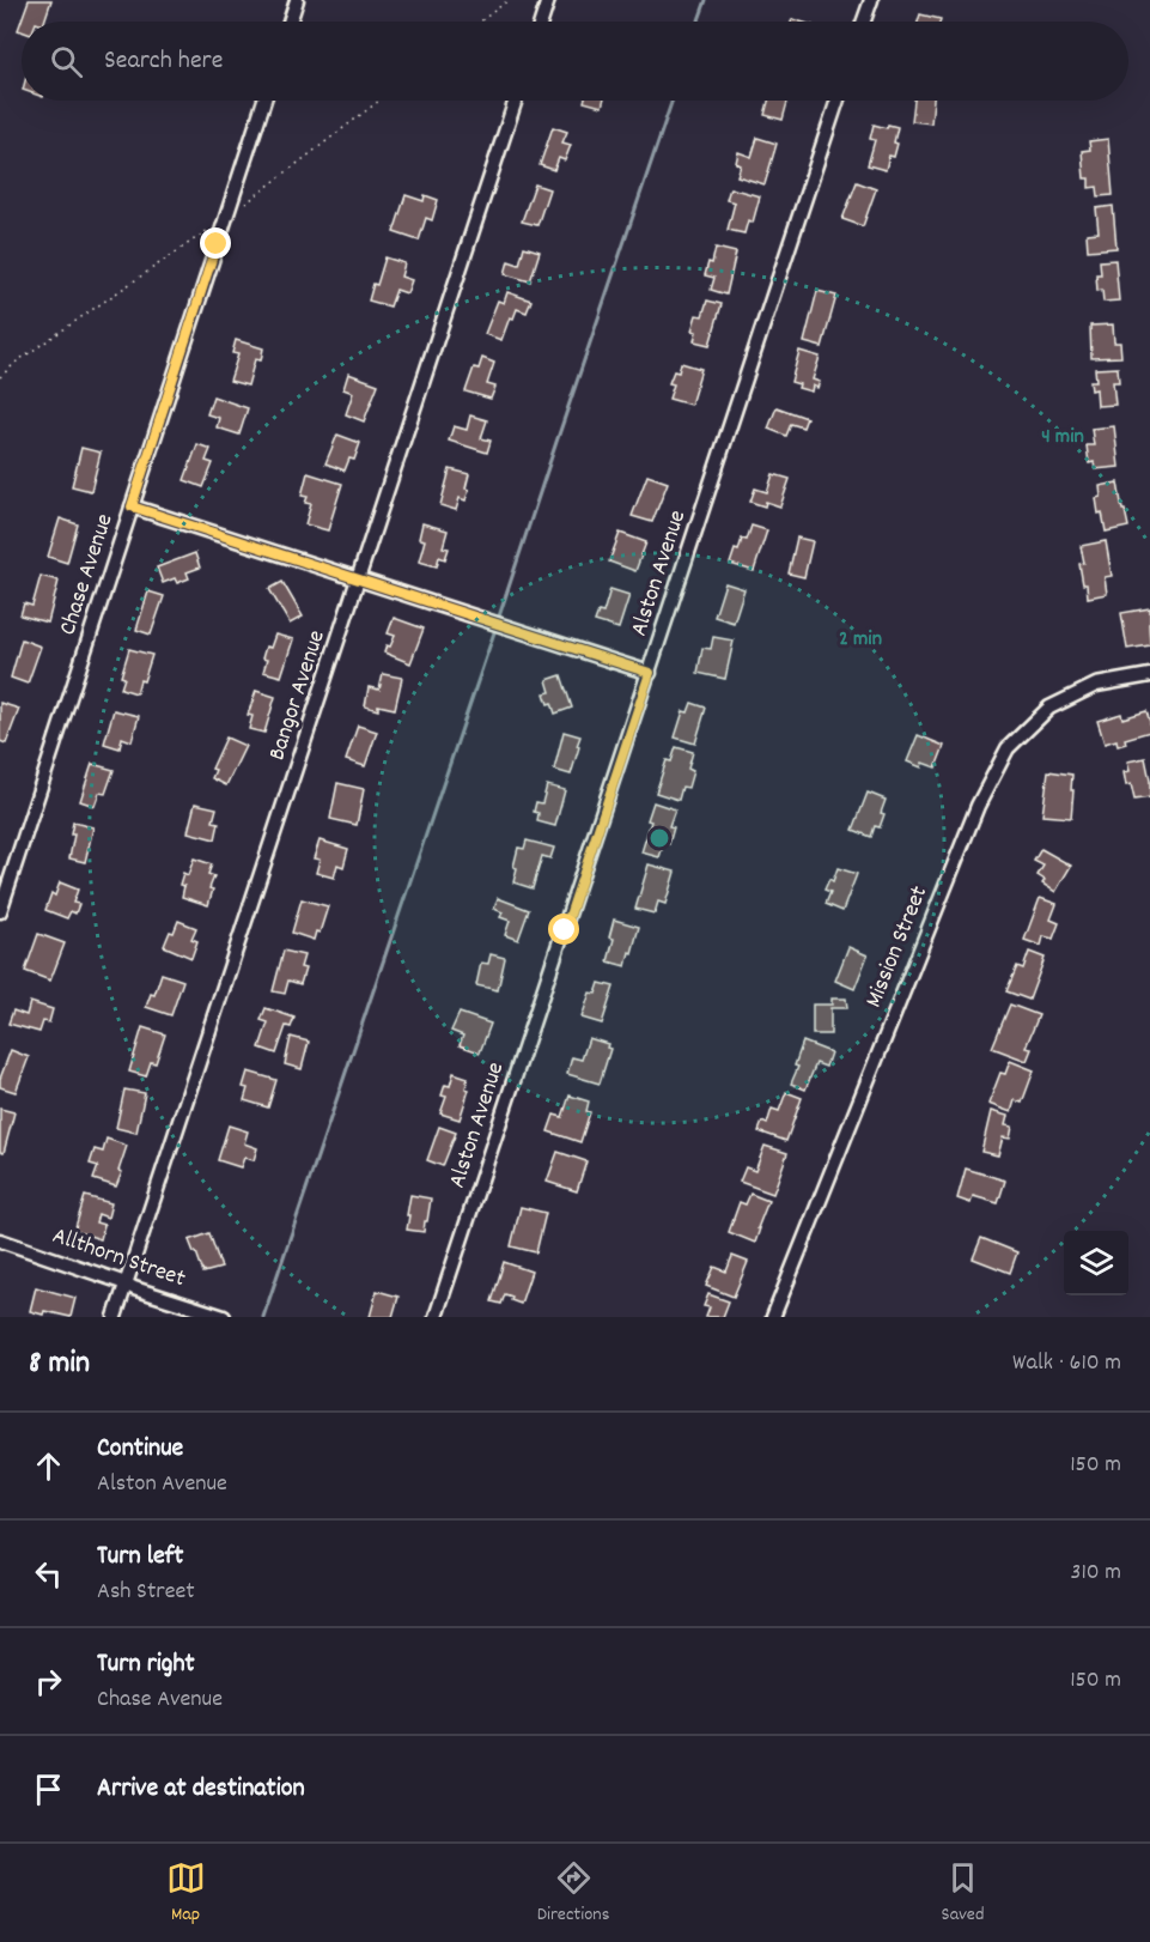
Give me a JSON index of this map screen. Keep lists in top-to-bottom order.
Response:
{
  "streets": {
    "street": [
      "Alston Avenue",
      "Chase Avenue",
      "Bangor Avenue",
      "Mission Street",
      "Allthorn Street"
    ]
  },
  "crossings": [
    ["Bangor Avenue", "Allthorn Street"]
  ],
  "page": {
    "search": "Search here",
    "heading": ["8 min", "Walk · 610 m"],
    "list": [
      ["Continue", "Alston Avenue", "150 m"],
      ["Turn left", "Ash Street", "310 m"],
      ["Turn right", "Chase Avenue", "150 m"],
      "Arrive at destination"
    ],
    "nav": ["Map", "Directions", "Saved"]
  },
  "rings": ["4 min", "2 min"]
}
